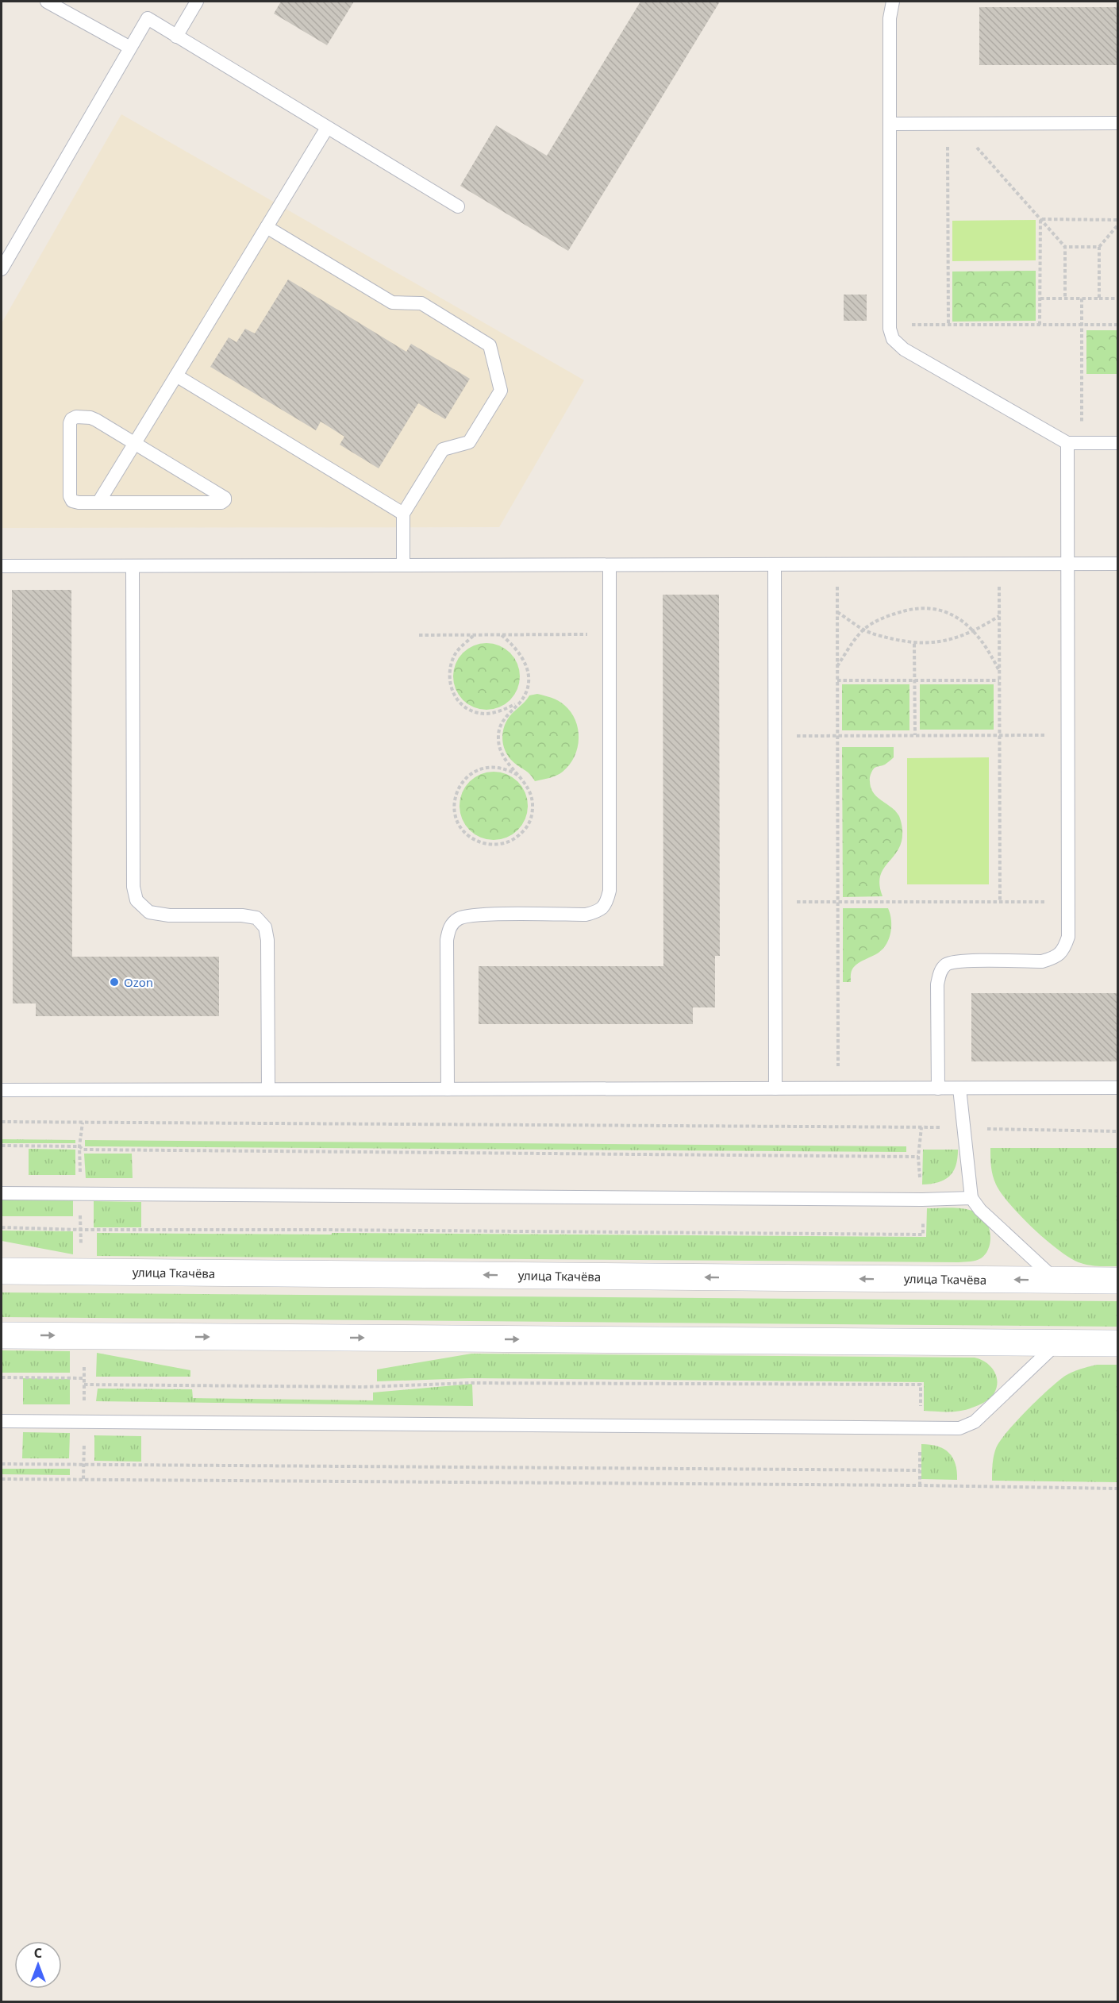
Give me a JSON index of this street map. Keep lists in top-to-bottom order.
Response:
{
  "streets": {
    "street": ["улица Ткачёва"]
  },
  "places": ["Ozon"],
  "north": "top"
}
